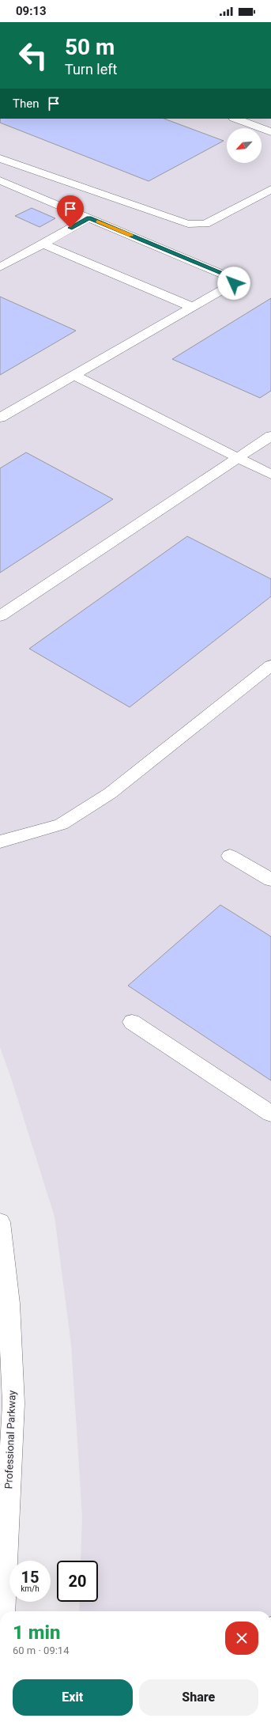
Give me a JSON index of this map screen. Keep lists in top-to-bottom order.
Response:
{
  "streets": {
    "street": ["Professional Parkway"]
  },
  "north": "bottom left",
  "page": {
    "status": "09:13",
    "turn": ["50 m", "Turn left"],
    "then": "Then",
    "speed": "15 km/h",
    "limit": "20",
    "heading": ["1 min", "60 m · 09:14"],
    "buttons": ["Exit", "Share"]
  }
}
